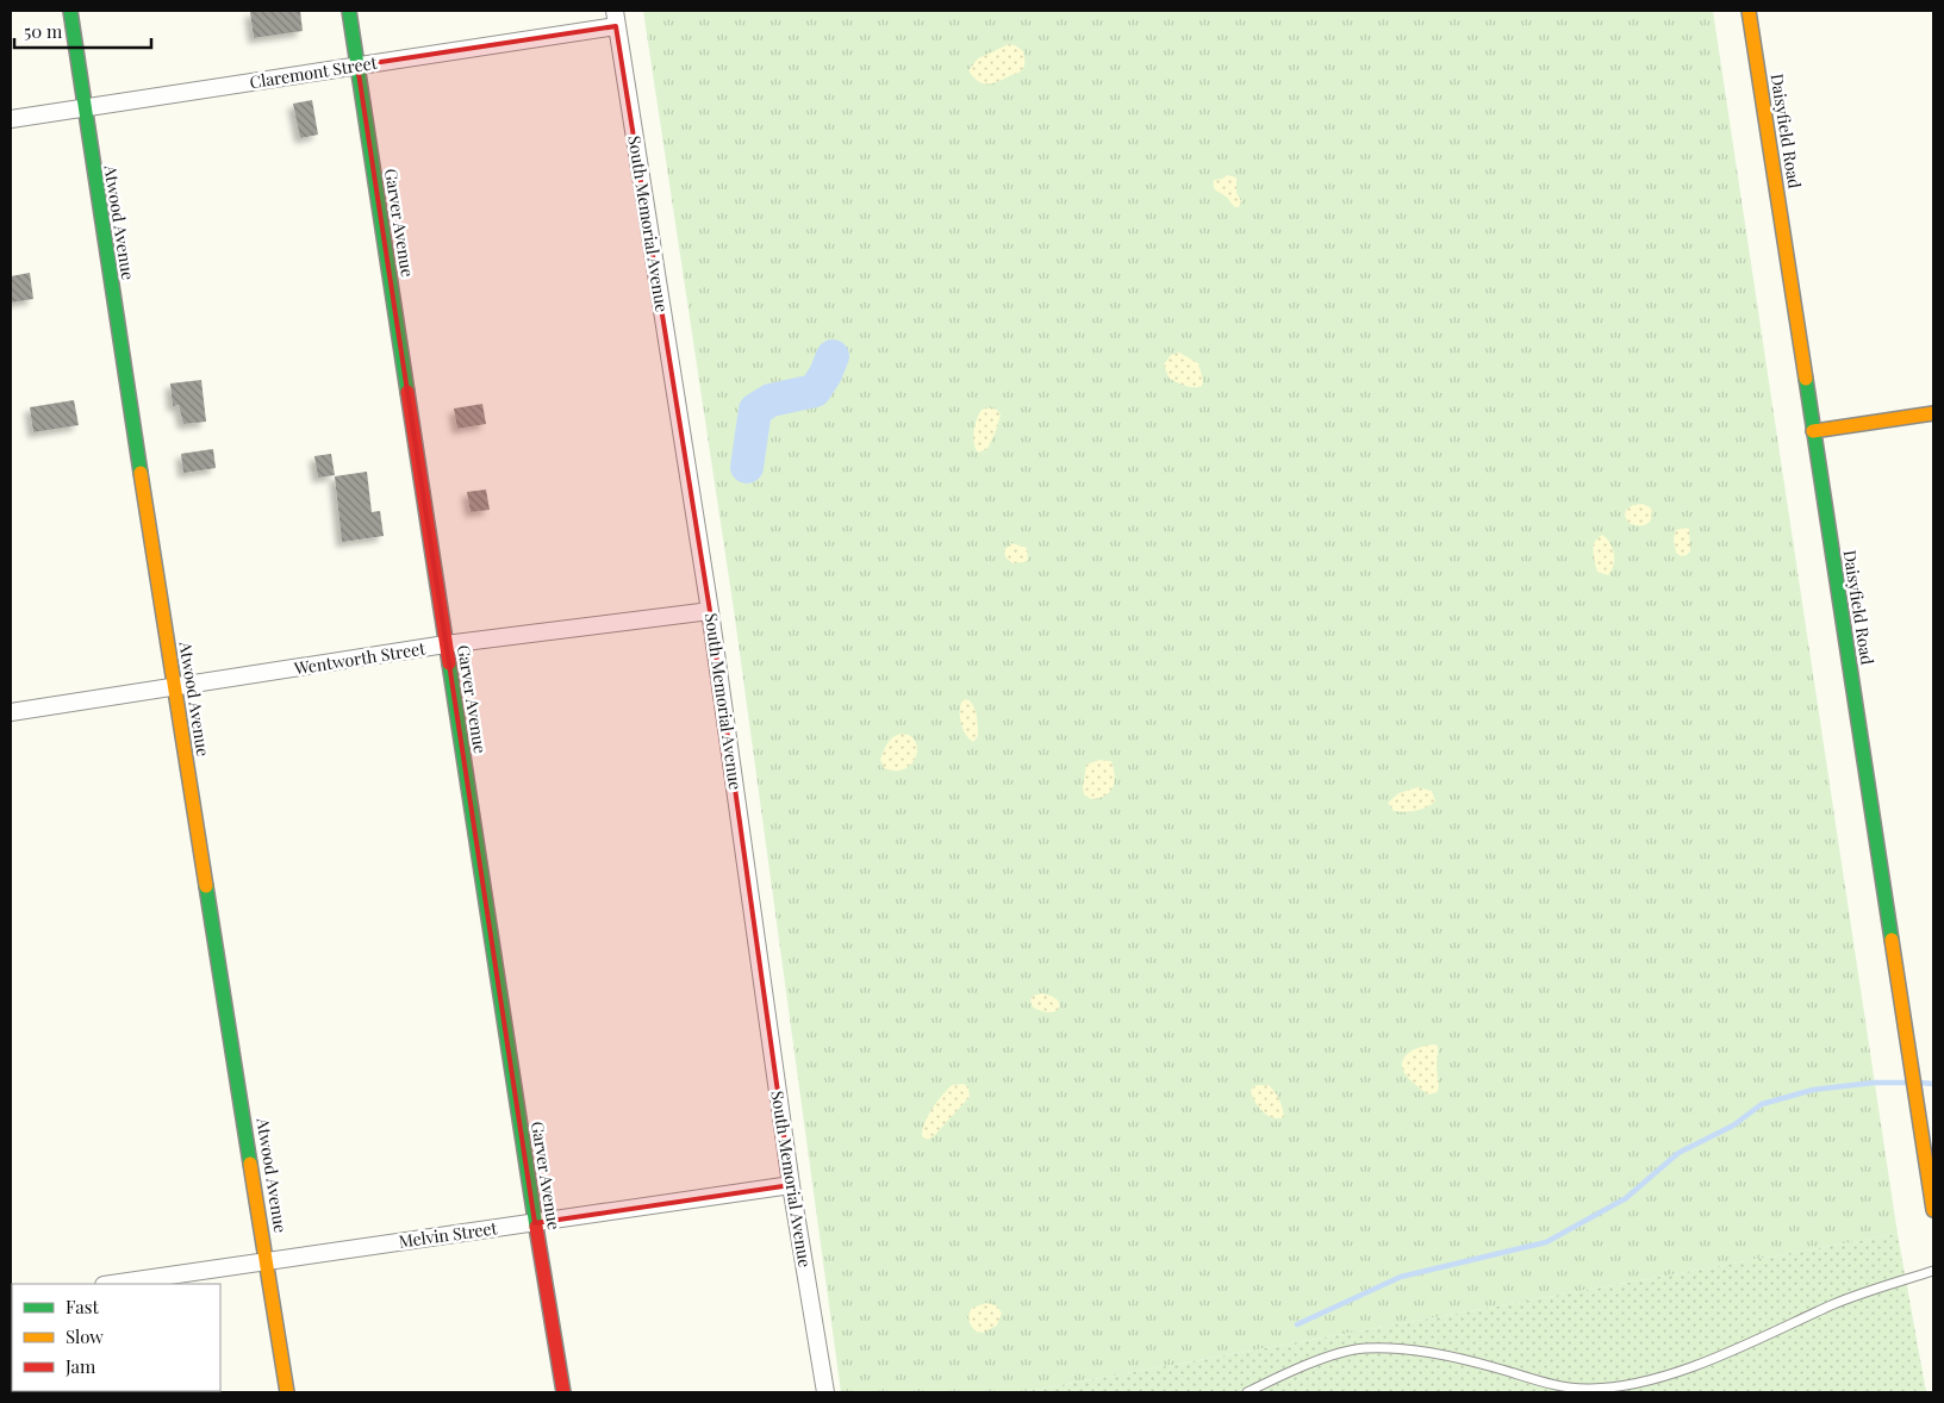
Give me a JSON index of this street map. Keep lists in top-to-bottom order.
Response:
{
  "streets": {
    "street": [
      "Claremont Street",
      "Daisyfield Road",
      "Atwood Avenue",
      "Garver Avenue",
      "South Memorial Avenue",
      "Wentworth Street",
      "Melvin Street"
    ]
  },
  "crossings": [
    ["Claremont Street", "Atwood Avenue"],
    ["Claremont Street", "Garver Avenue"],
    ["Claremont Street", "South Memorial Avenue"],
    ["Atwood Avenue", "Wentworth Street"],
    ["Atwood Avenue", "Melvin Street"],
    ["Garver Avenue", "Wentworth Street"],
    ["Garver Avenue", "Melvin Street"],
    ["South Memorial Avenue", "Wentworth Street"],
    ["South Memorial Avenue", "Melvin Street"]
  ],
  "legend": ["Fast", "Slow", "Jam"],
  "scale_bar": "50 m"
}
